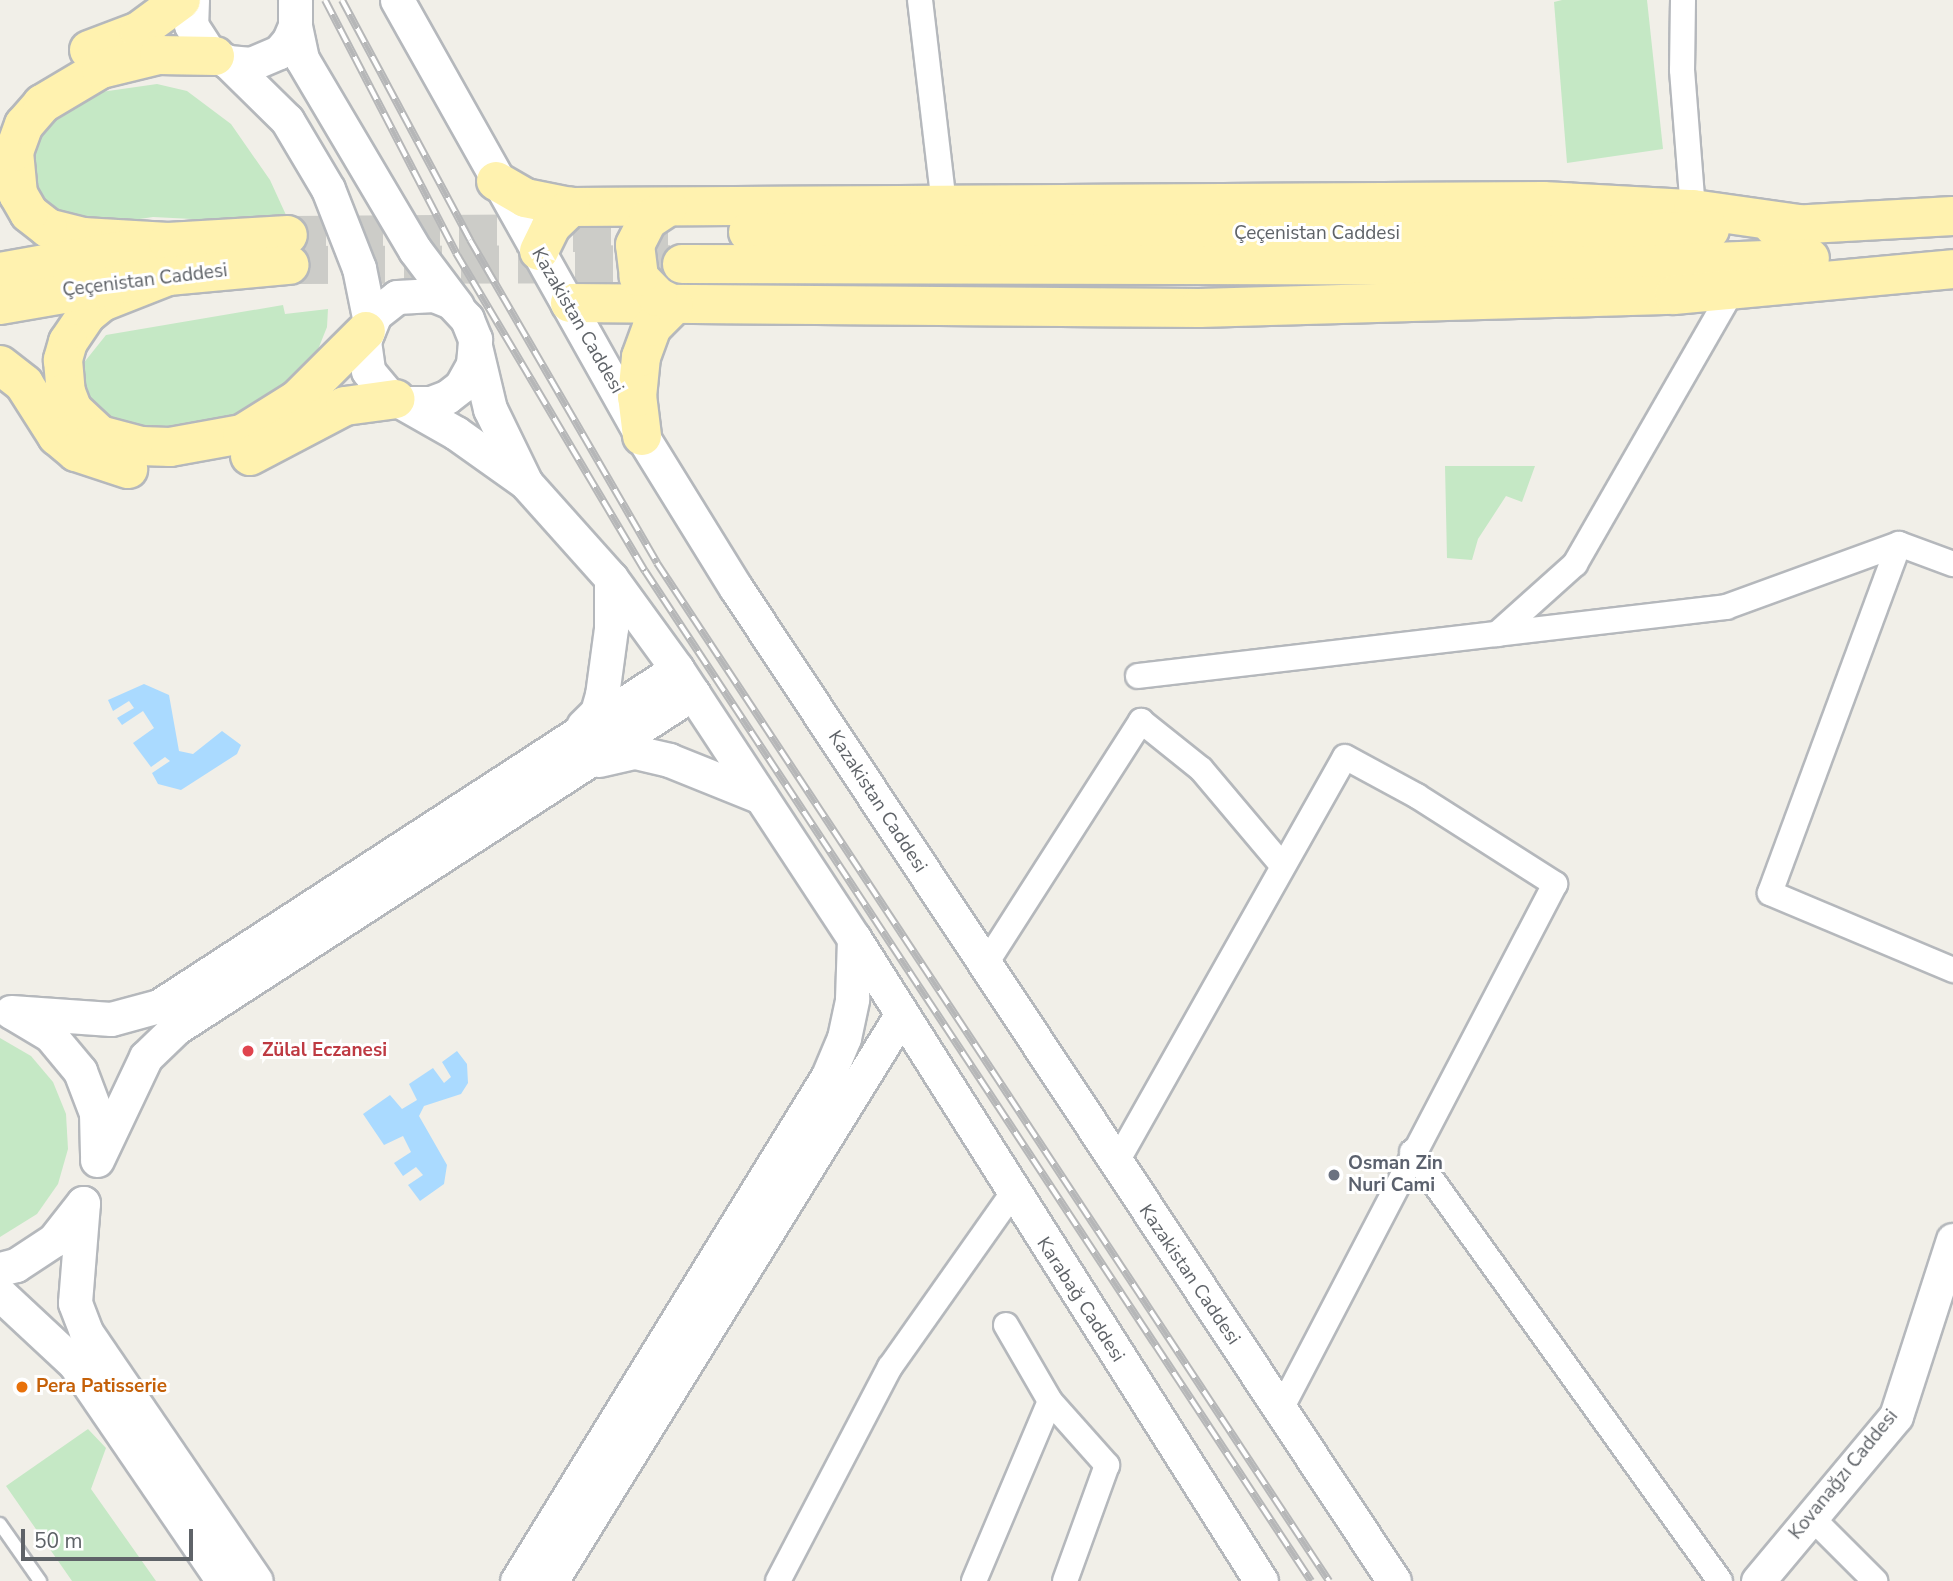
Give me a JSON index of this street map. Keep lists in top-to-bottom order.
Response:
{
  "streets": {
    "main road": [
      "Çeçenistan Caddesi",
      "Kazakistan Caddesi",
      "Karabağ Caddesi",
      "Kovanağzı Caddesi"
    ]
  },
  "places": ["Zülal Eczanesi", "Osman Zin Nuri Cami", "Pera Patisserie"],
  "scale_bar": "50 m"
}
